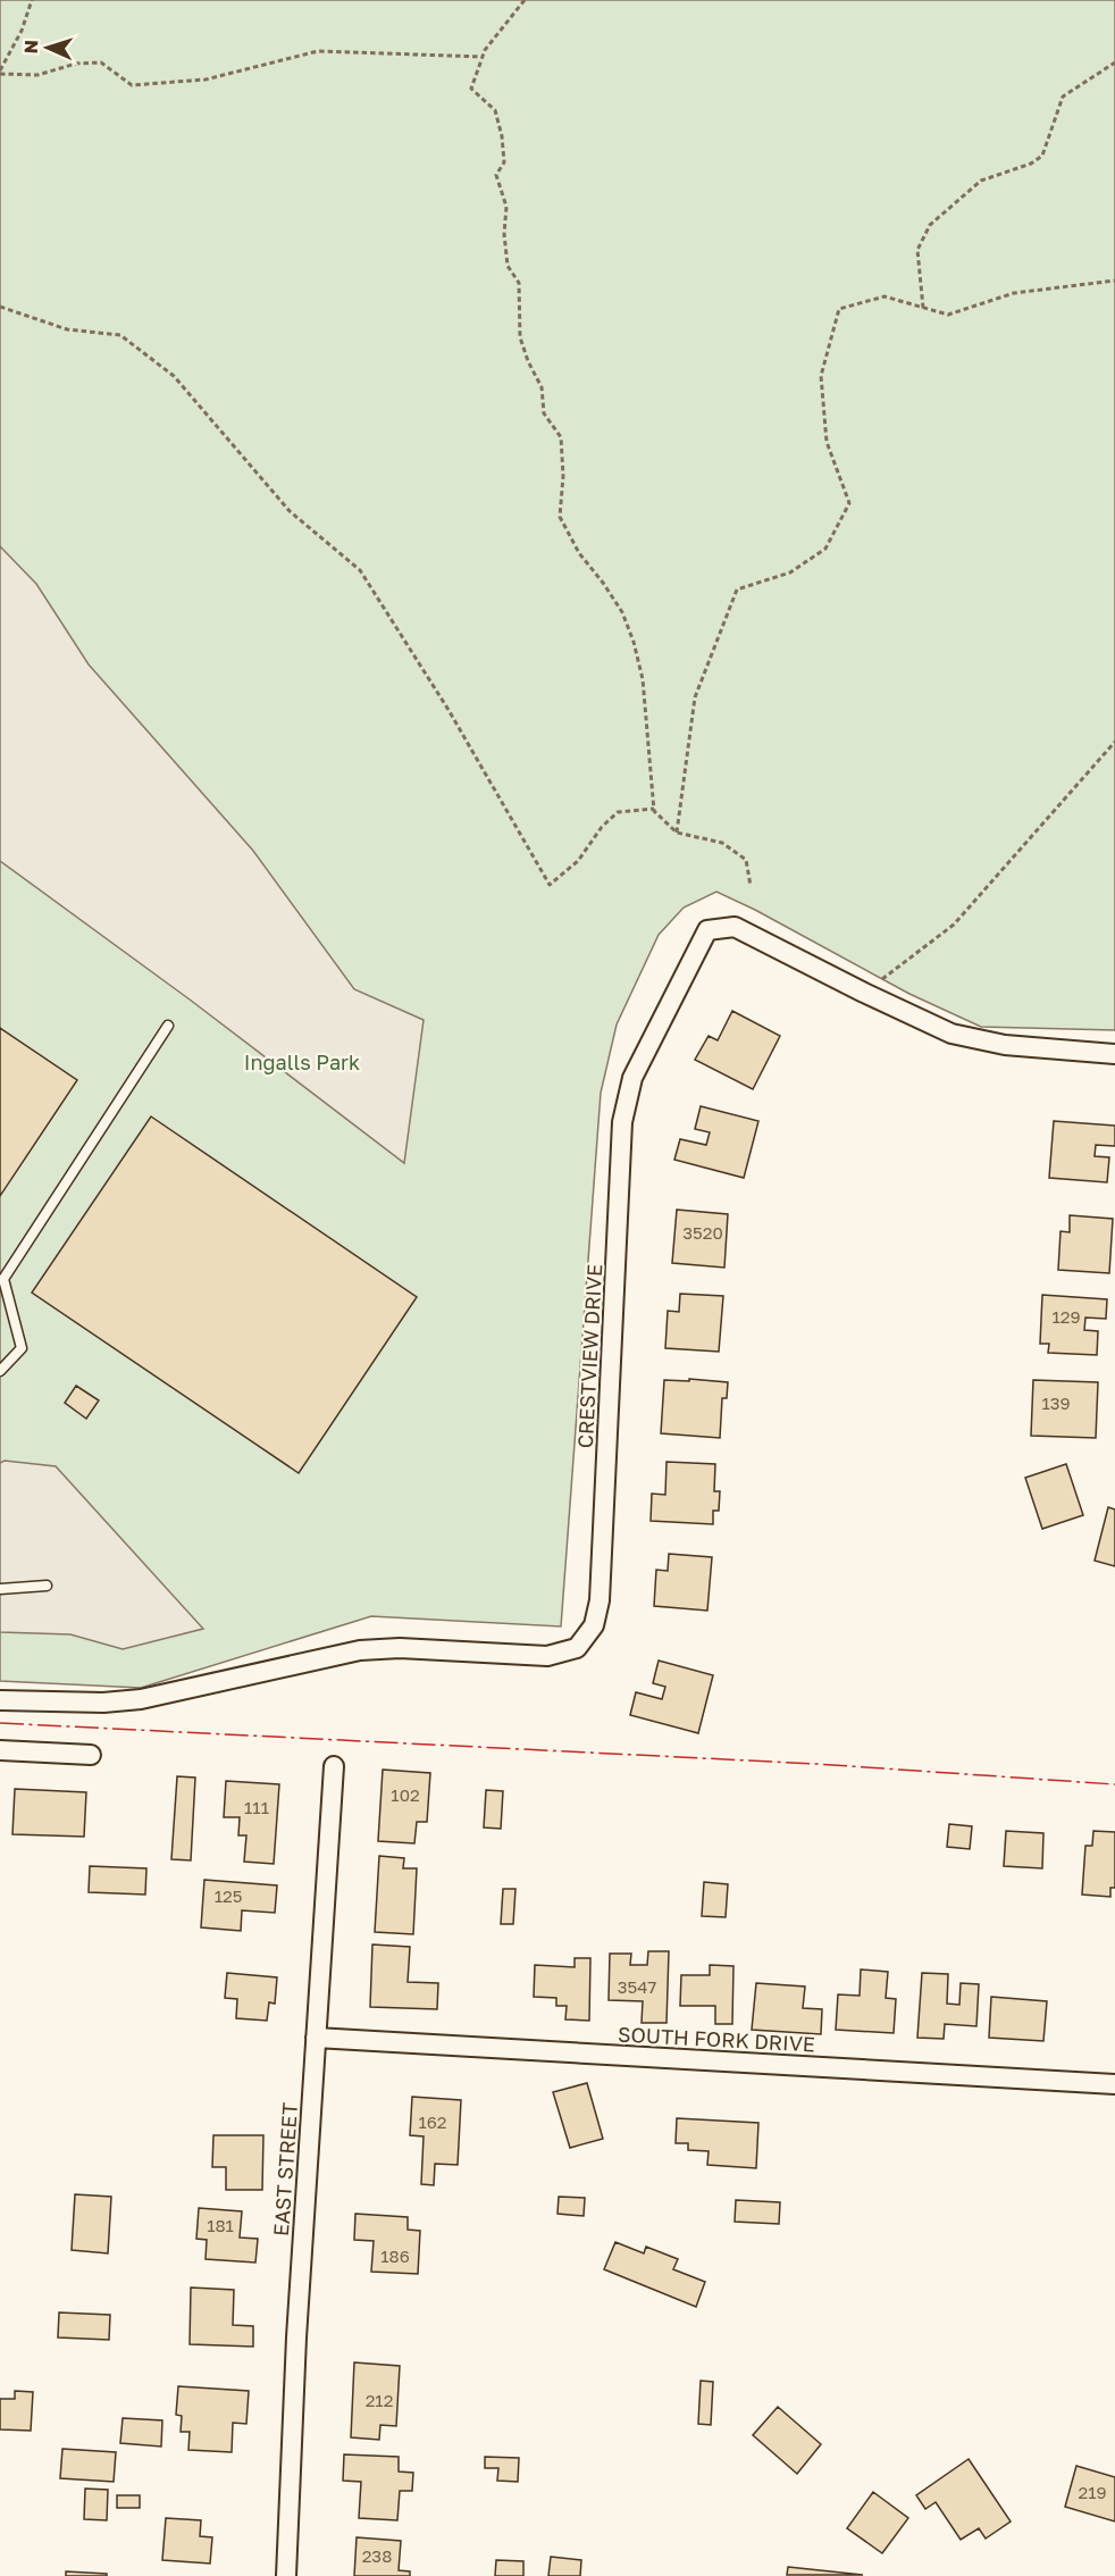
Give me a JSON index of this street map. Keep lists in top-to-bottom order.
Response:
{
  "streets": {
    "street": ["CRESTVIEW DRIVE", "SOUTH FORK DRIVE", "EAST STREET"]
  },
  "crossings": [
    ["SOUTH FORK DRIVE", "EAST STREET"]
  ],
  "parks": ["Ingalls Park"],
  "house_numbers": [
    "3520",
    "129",
    "139",
    "102",
    "111",
    "125",
    "3547",
    "162",
    "181",
    "186",
    "212",
    "219",
    "238"
  ],
  "north": "left"
}
